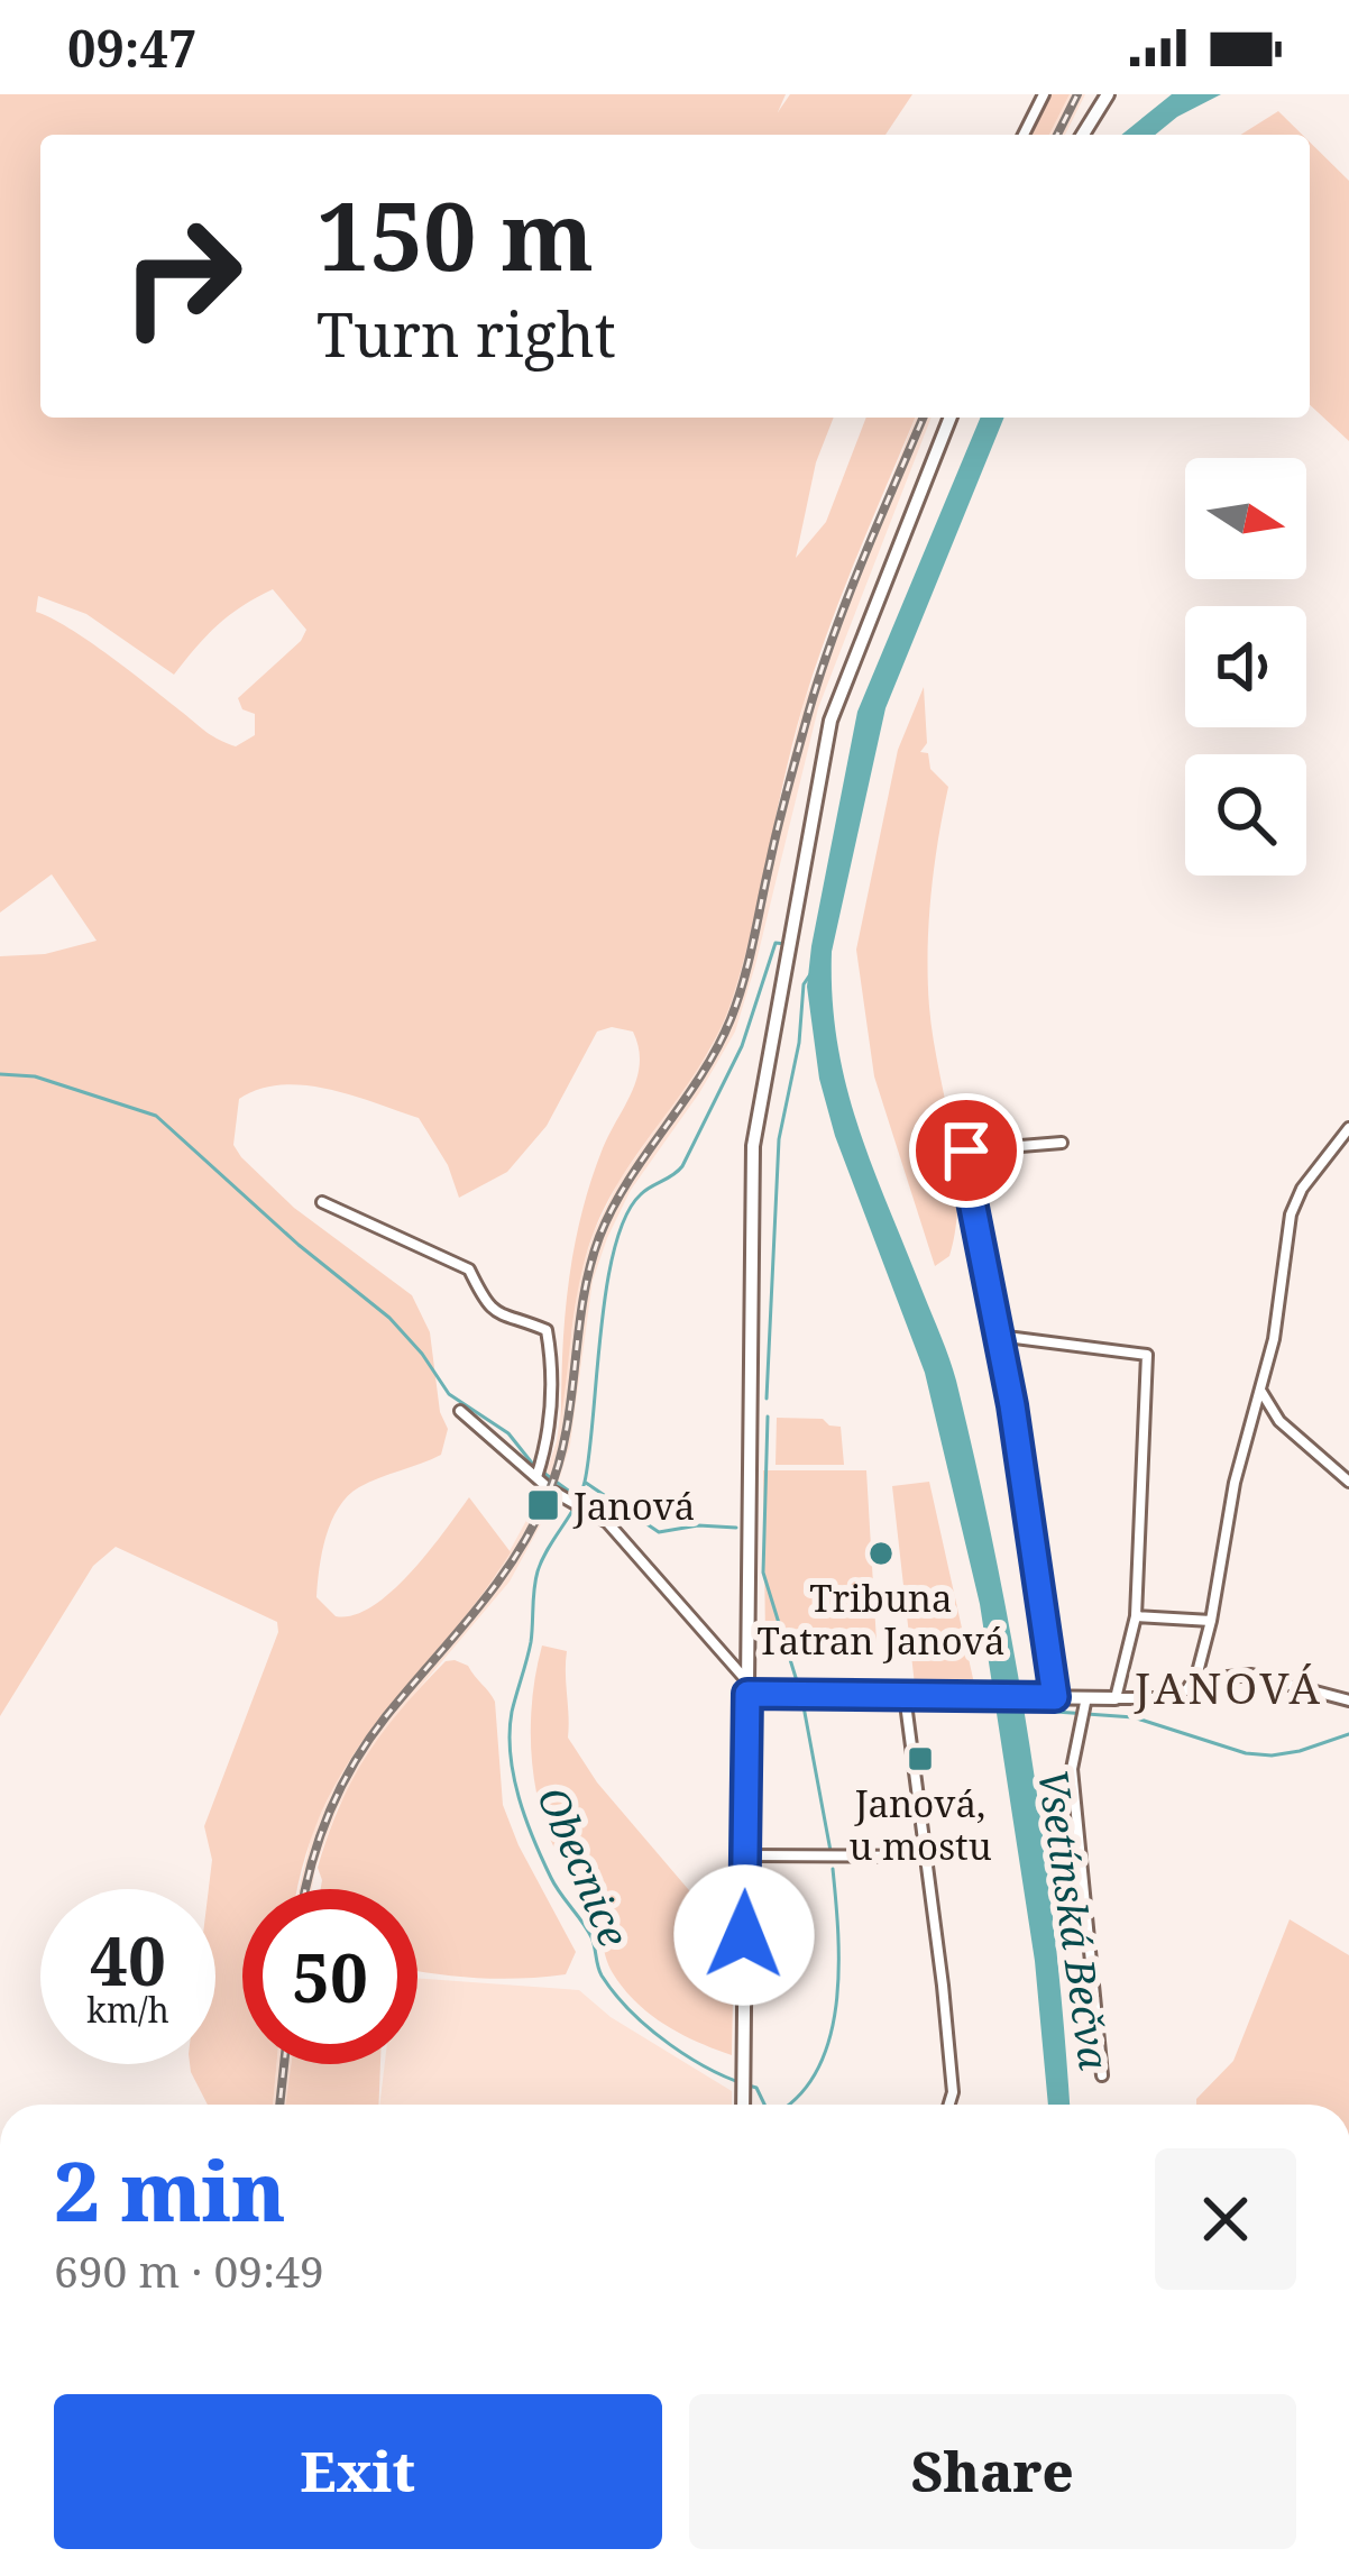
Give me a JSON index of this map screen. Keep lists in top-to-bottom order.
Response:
{
  "districts": ["JANOVÁ"],
  "water": ["Obecnice", "Vsetínská Bečva"],
  "places": {
    "transit": ["Janová", "Janová, u mostu"],
    "other": ["Tribuna Tatran Janová"]
  },
  "north": "right",
  "page": {
    "status": "09:47",
    "turn": ["150 m", "Turn right"],
    "speed": "40 km/h",
    "limit": "50",
    "heading": ["2 min", "690 m · 09:49"],
    "buttons": ["Exit", "Share"]
  }
}
